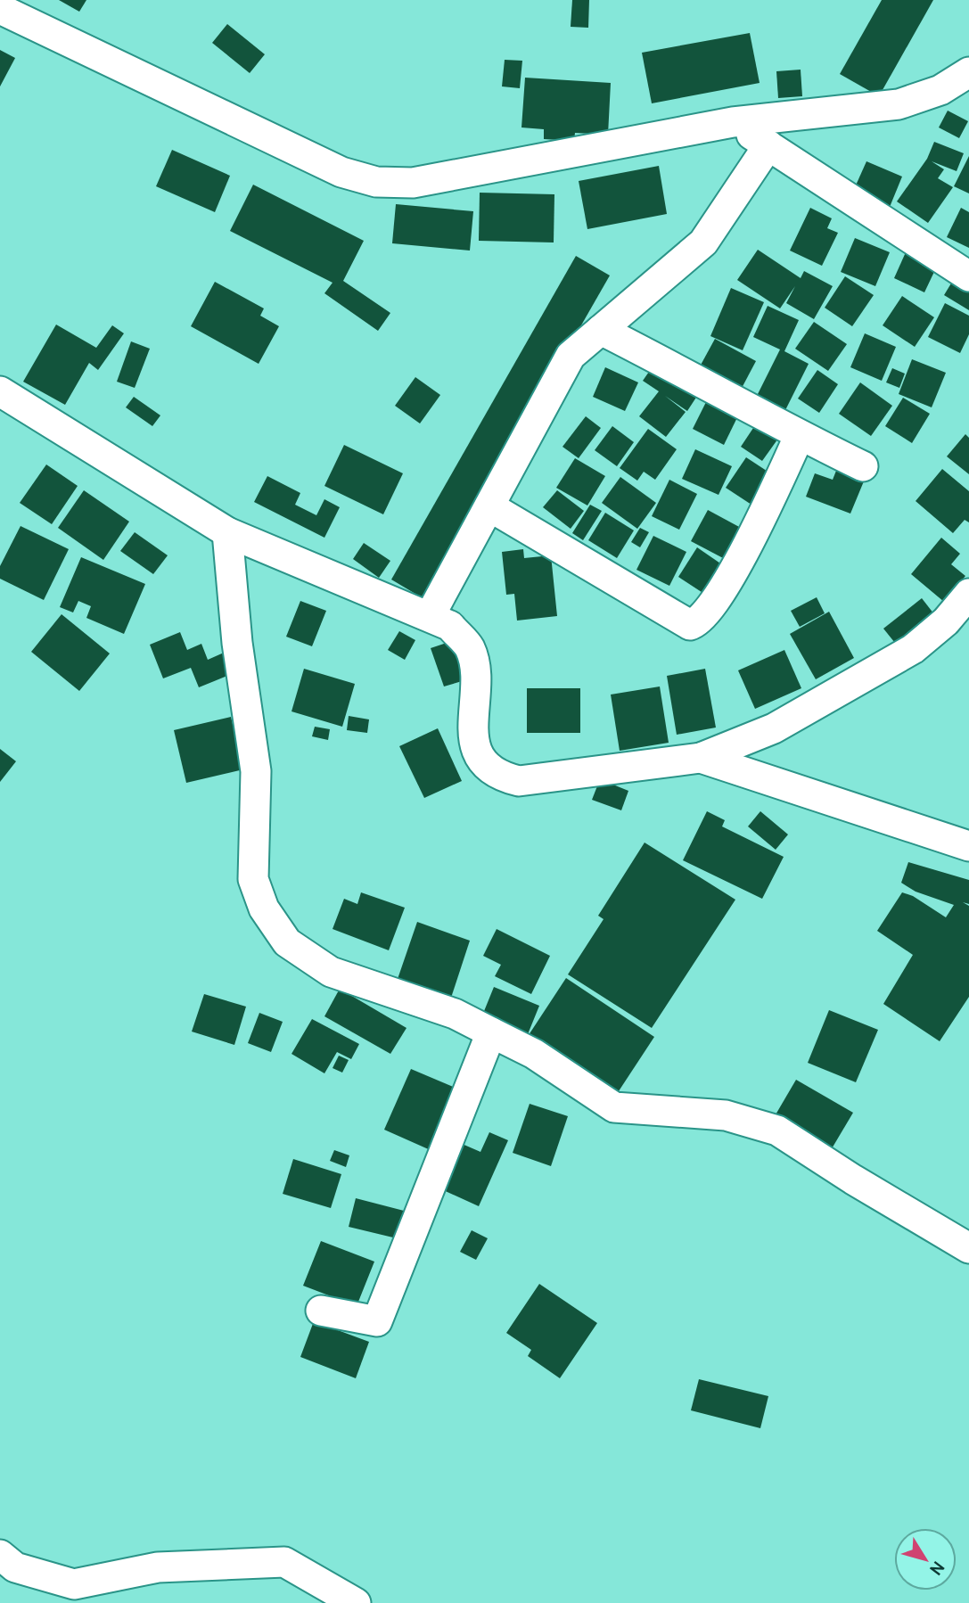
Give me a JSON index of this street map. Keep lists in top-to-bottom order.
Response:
{
  "north": "bottom right"
}
